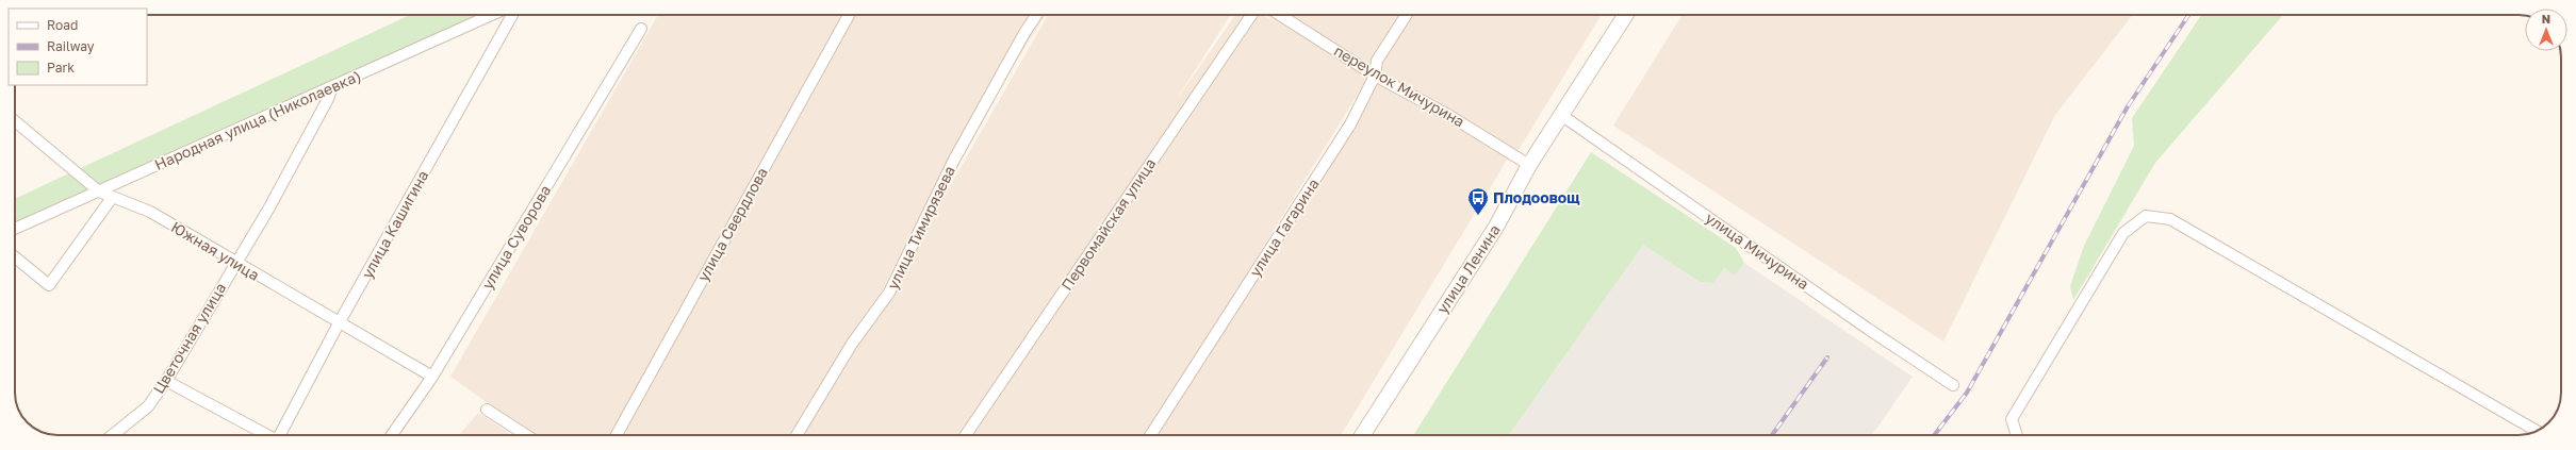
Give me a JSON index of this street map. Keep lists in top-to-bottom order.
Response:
{
  "streets": {
    "main road": ["улица Ленина"],
    "street": [
      "переулок Мичурина",
      "Народная улица (Николаевка)",
      "улица Кашигина",
      "улица Свердлова",
      "Первомайская улица",
      "улица Тимирязева",
      "улица Гагарина",
      "улица Суворова",
      "Южная улица",
      "улица Мичурина",
      "Цветочная улица"
    ]
  },
  "crossings": [
    ["переулок Мичурина", "улица Гагарина"],
    ["переулок Мичурина", "улица Ленина"],
    ["Народная улица (Николаевка)", "Южная улица"],
    ["Народная улица (Николаевка)", "Цветочная улица"],
    ["улица Кашигина", "Южная улица"],
    ["улица Суворова", "Южная улица"],
    ["Южная улица", "Цветочная улица"],
    ["улица Мичурина", "улица Ленина"]
  ],
  "places": {
    "bus stop": ["Плодоовощ"]
  },
  "legend": ["Road", "Railway", "Park"],
  "north": "top"
}
